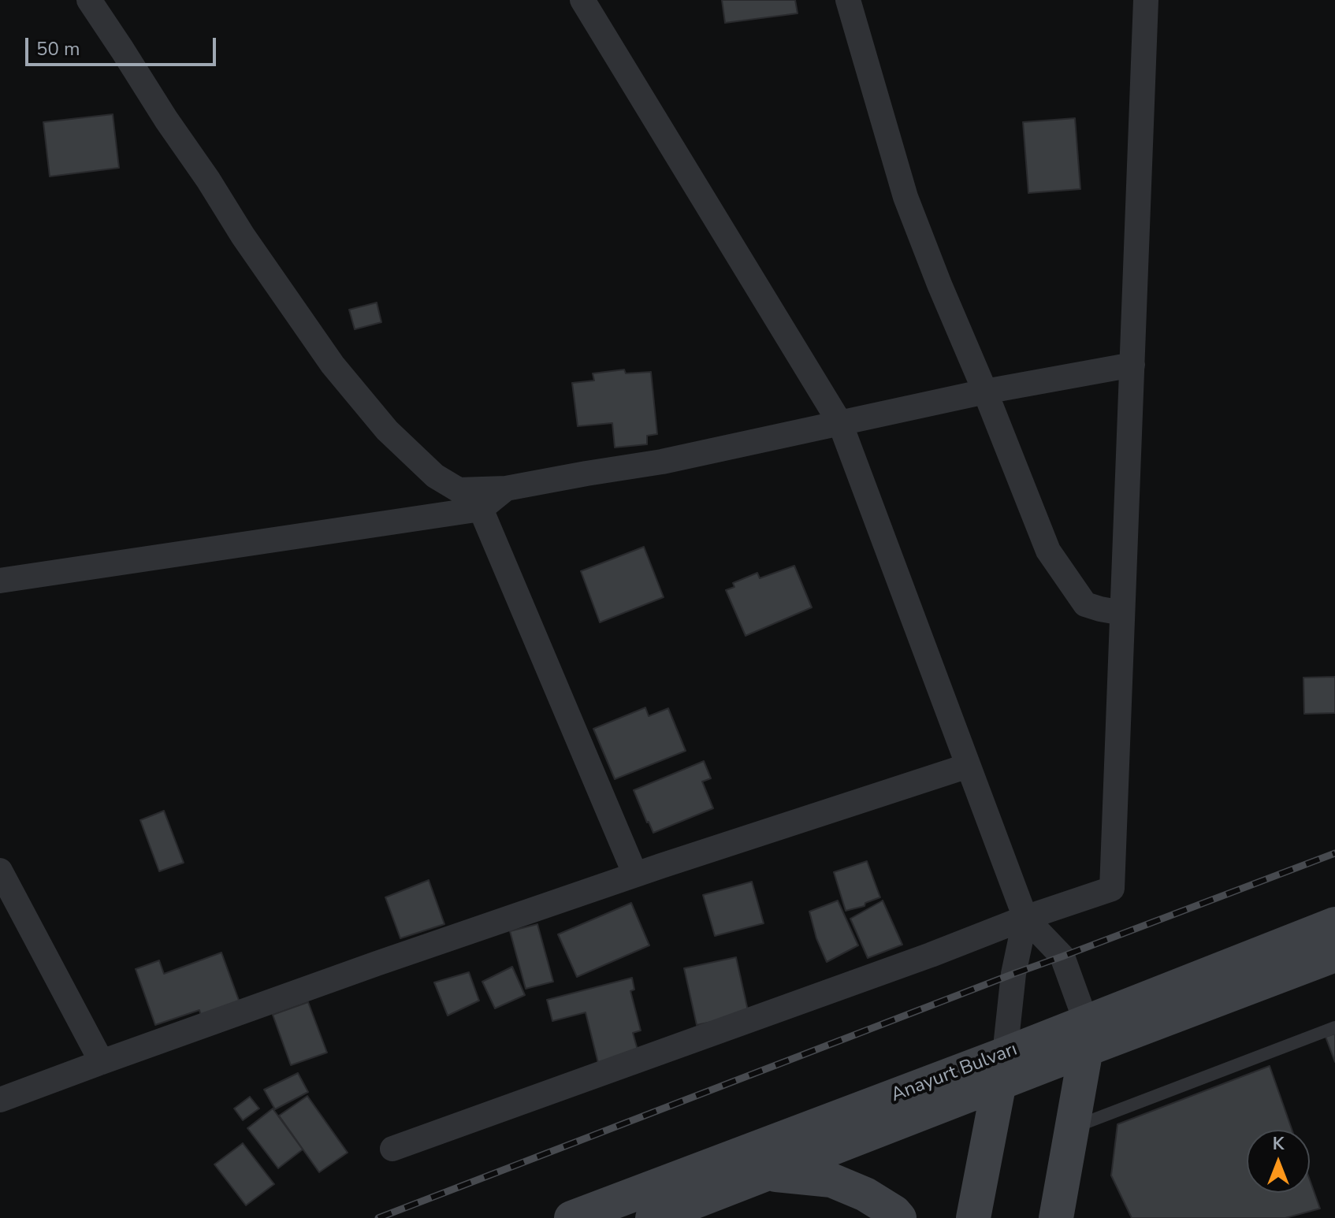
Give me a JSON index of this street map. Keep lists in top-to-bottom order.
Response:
{
  "streets": {
    "main road": ["Anayurt Bulvarı"]
  },
  "scale_bar": "50 m",
  "north": "top"
}
